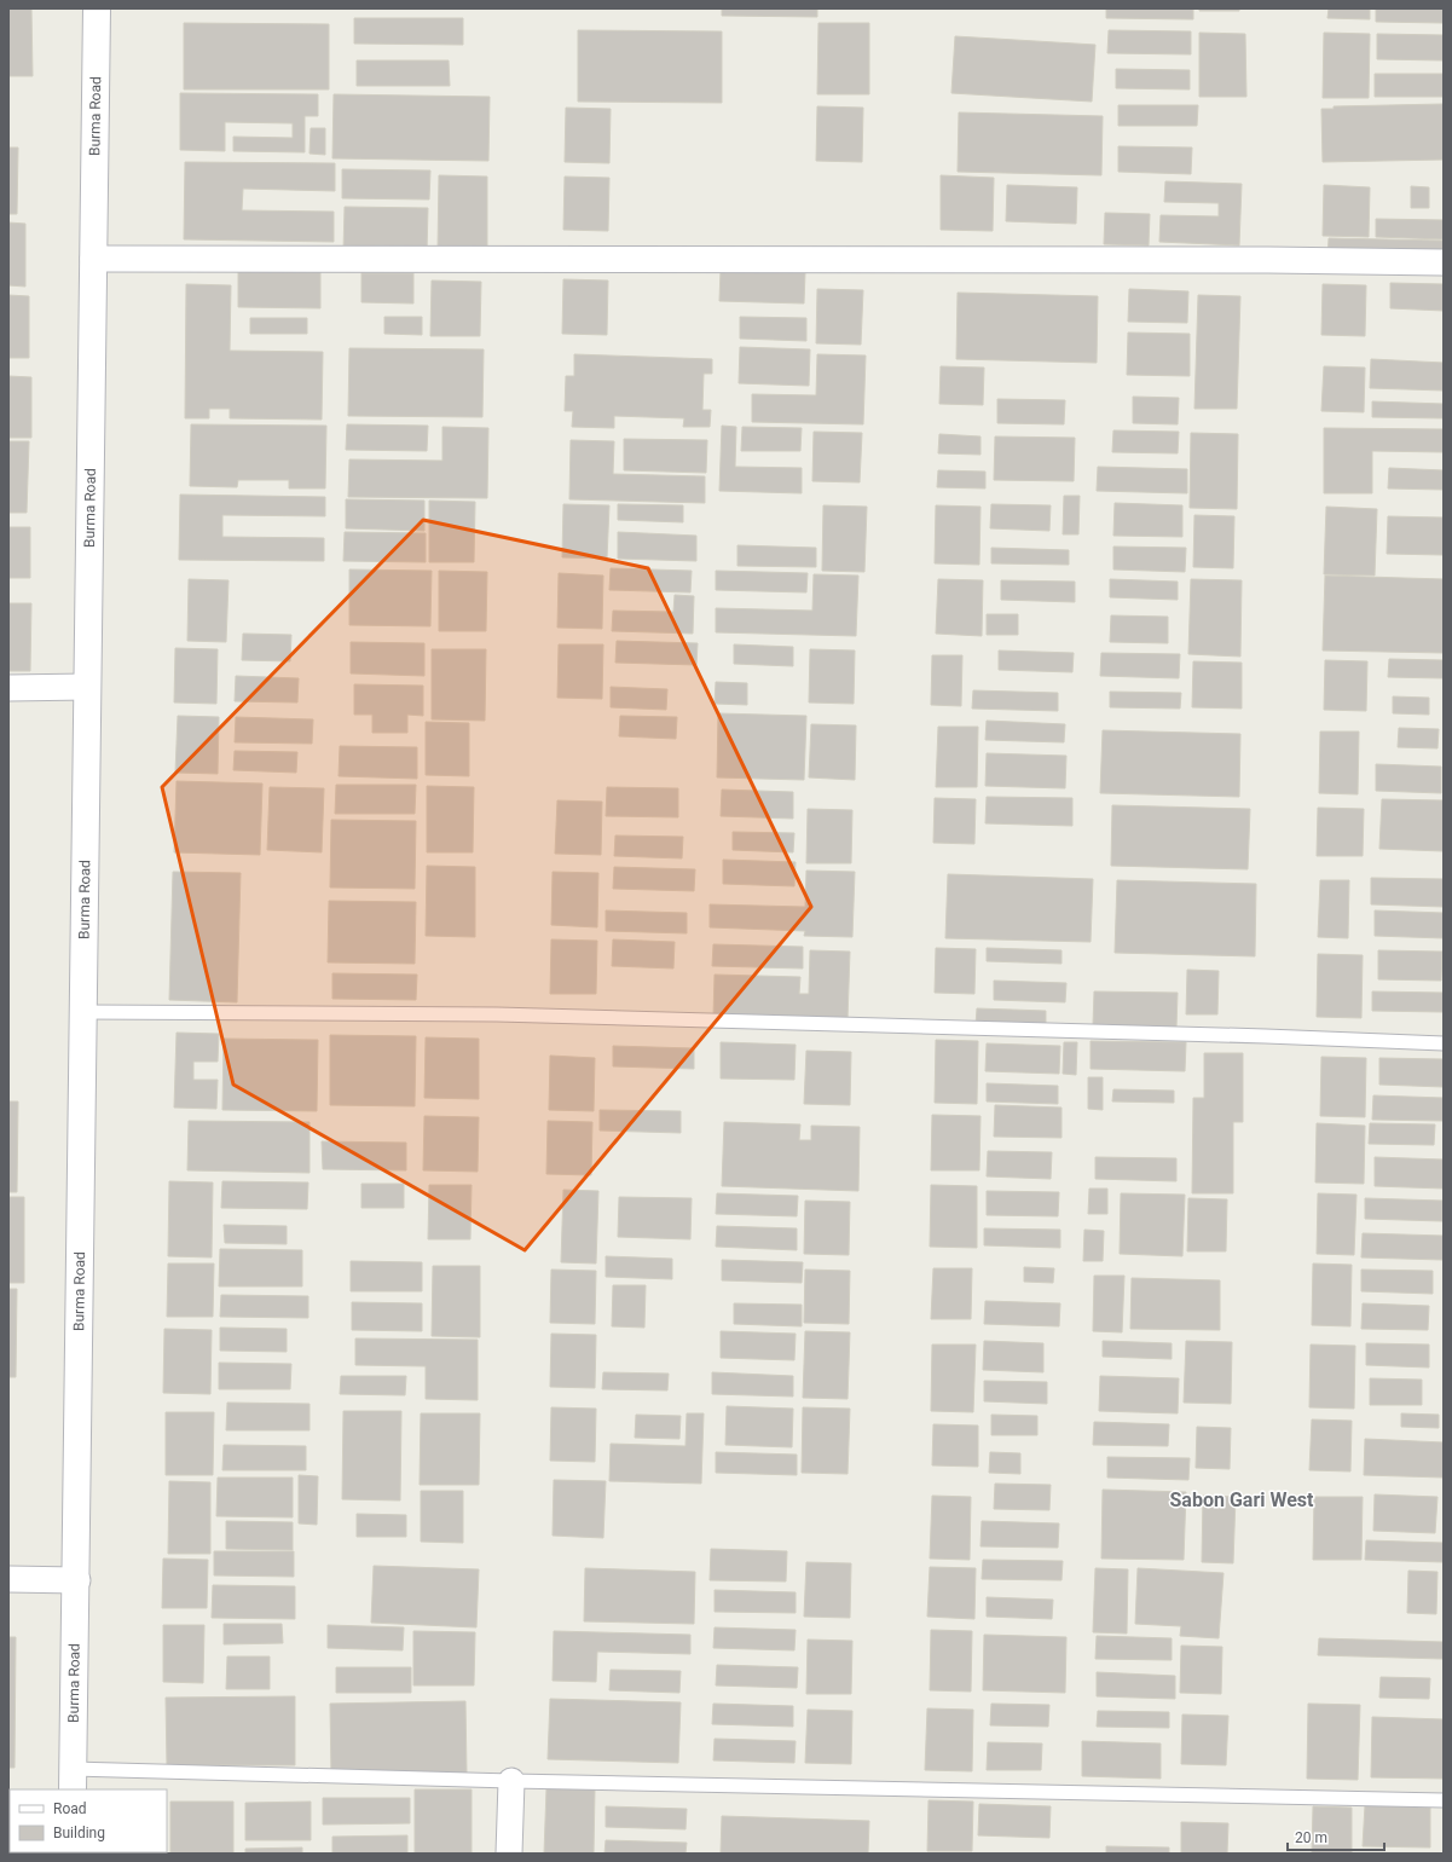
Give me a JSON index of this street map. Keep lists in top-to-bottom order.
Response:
{
  "streets": {
    "street": ["Burma Road"]
  },
  "districts": ["Sabon Gari West"],
  "legend": ["Road", "Building"],
  "scale_bar": "20 m"
}
